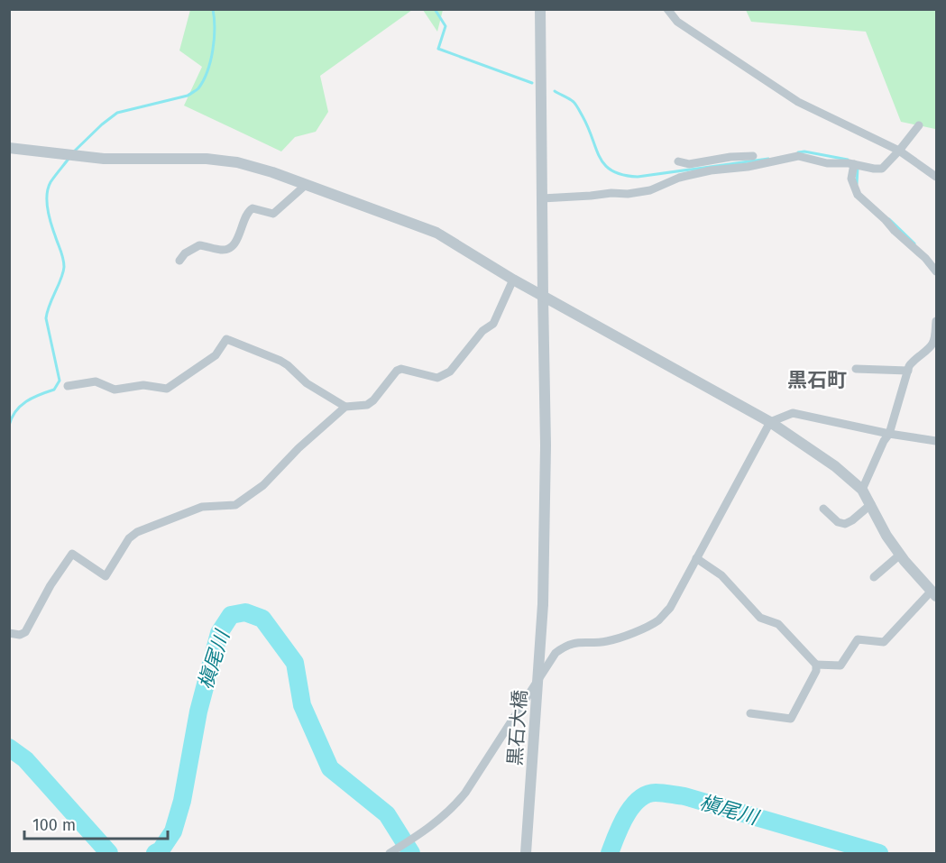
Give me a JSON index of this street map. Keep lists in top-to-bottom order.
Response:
{
  "streets": {
    "street": ["黒石大橋"]
  },
  "districts": ["黒石町"],
  "water": ["槇尾川"],
  "scale_bar": "100 m"
}
